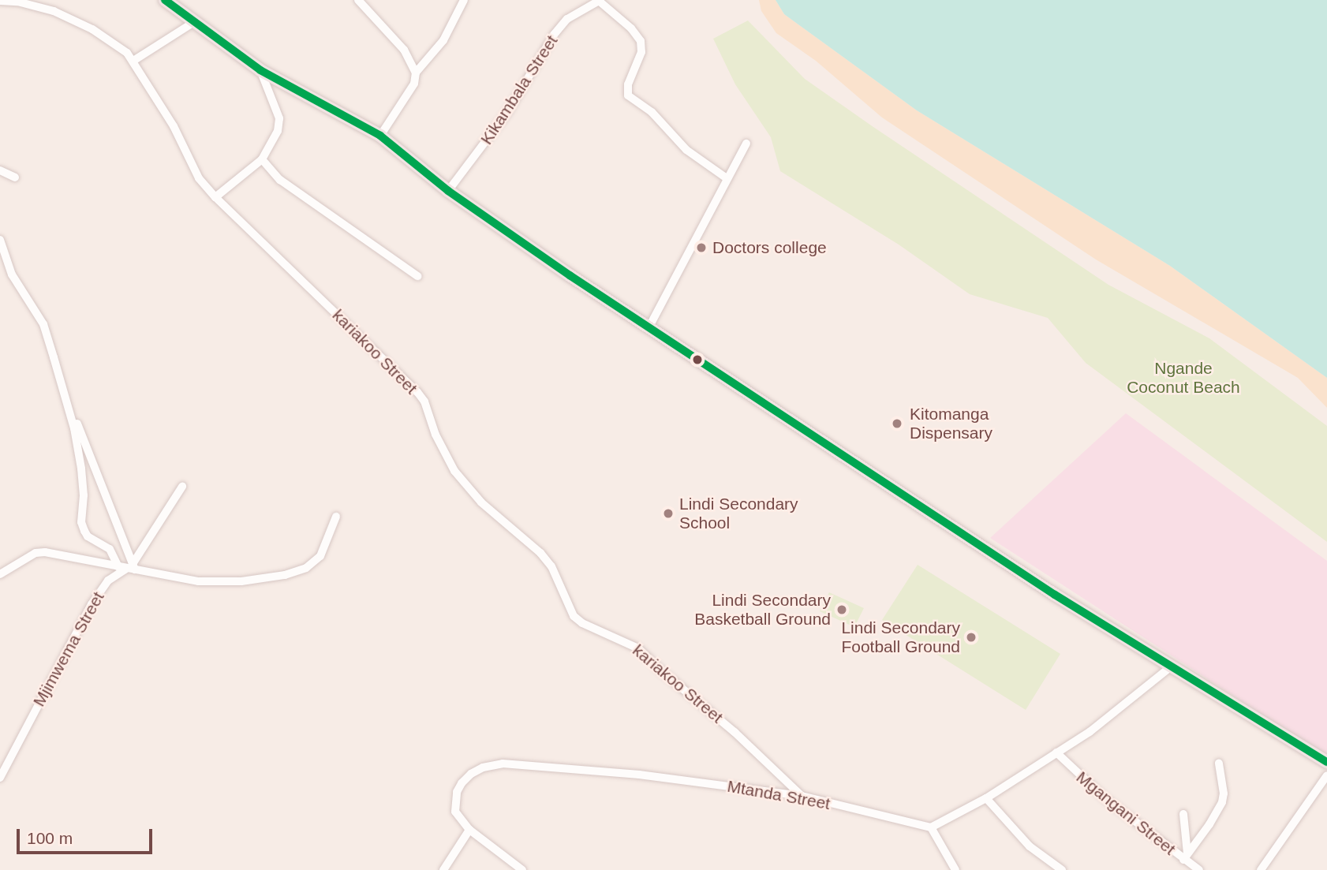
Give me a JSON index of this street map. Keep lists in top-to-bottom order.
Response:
{
  "streets": {
    "street": [
      "Kikambala Street",
      "kariakoo Street",
      "Mjimwema Street",
      "Mtanda Street",
      "Mgangani Street"
    ]
  },
  "crossings": [
    ["kariakoo Street", "Mtanda Street"]
  ],
  "parks": ["Ngande Coconut Beach"],
  "places": [
    "Doctors college",
    "Kitomanga Dispensary",
    "Lindi Secondary School",
    "Lindi Secondary Basketball Ground",
    "Lindi Secondary Football Ground"
  ],
  "scale_bar": "100 m"
}
